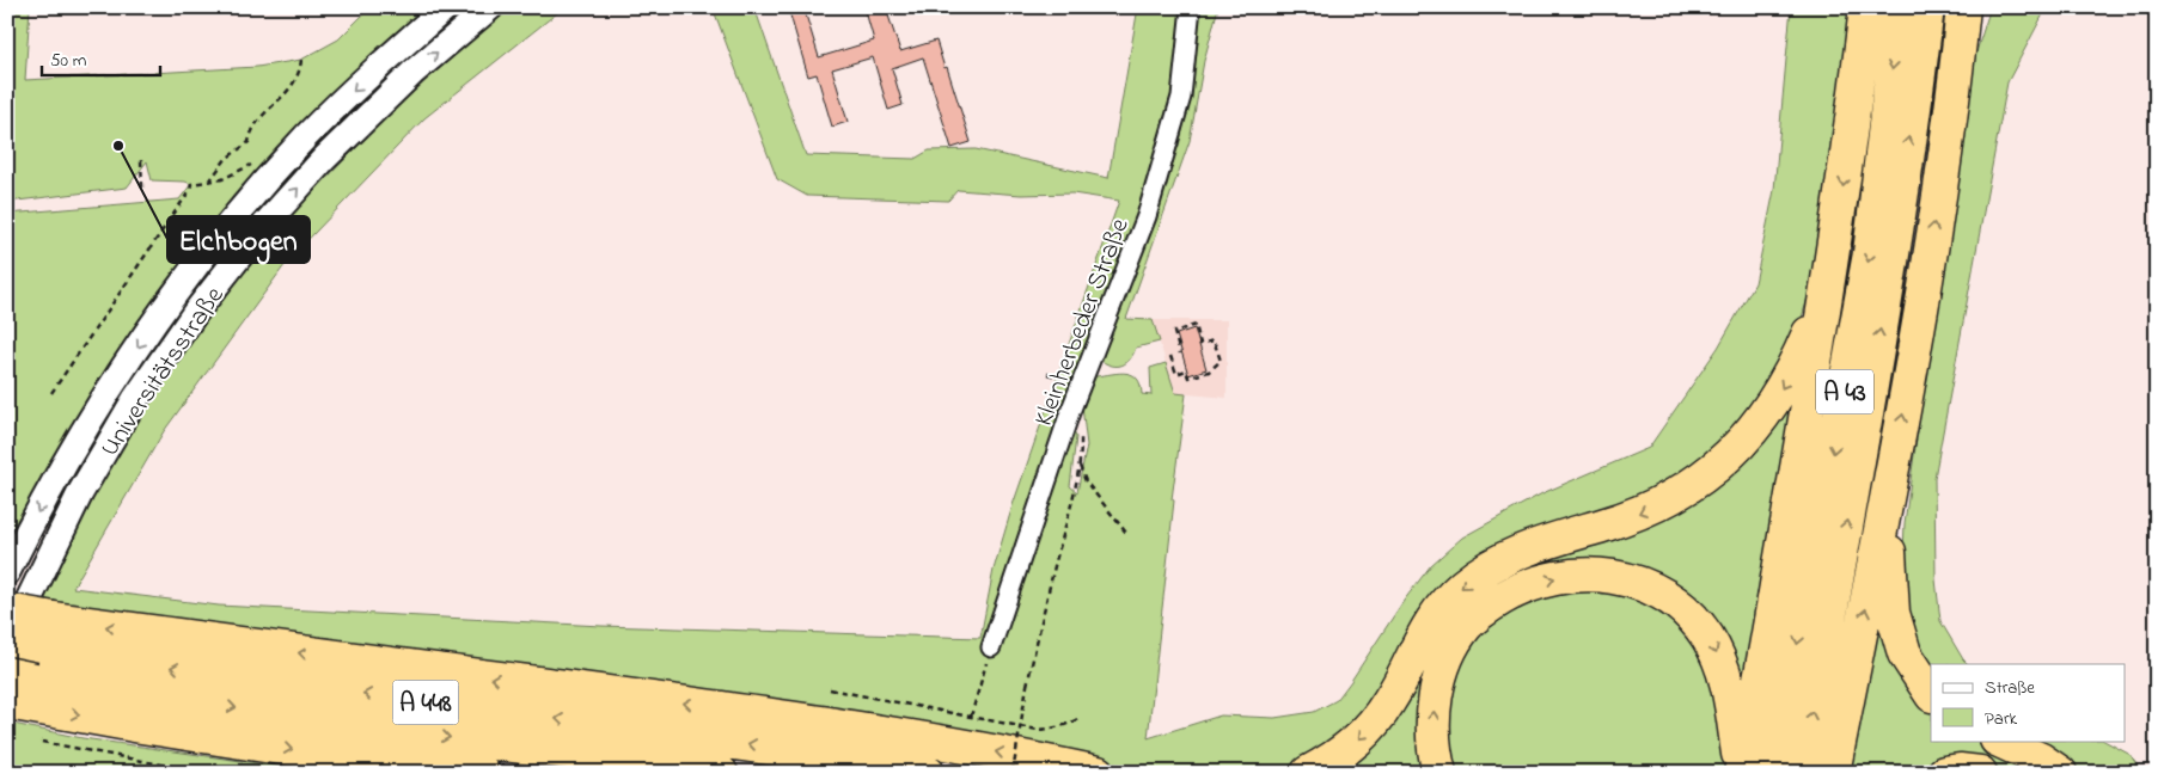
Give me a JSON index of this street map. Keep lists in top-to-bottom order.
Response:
{
  "streets": {
    "highway": ["A 43", "A 448"],
    "main road": ["Universitätsstraße"],
    "street": ["Kleinherbeder Straße"]
  },
  "places": ["Elchbogen"],
  "legend": ["Straße", "Park"],
  "scale_bar": "50 m"
}
